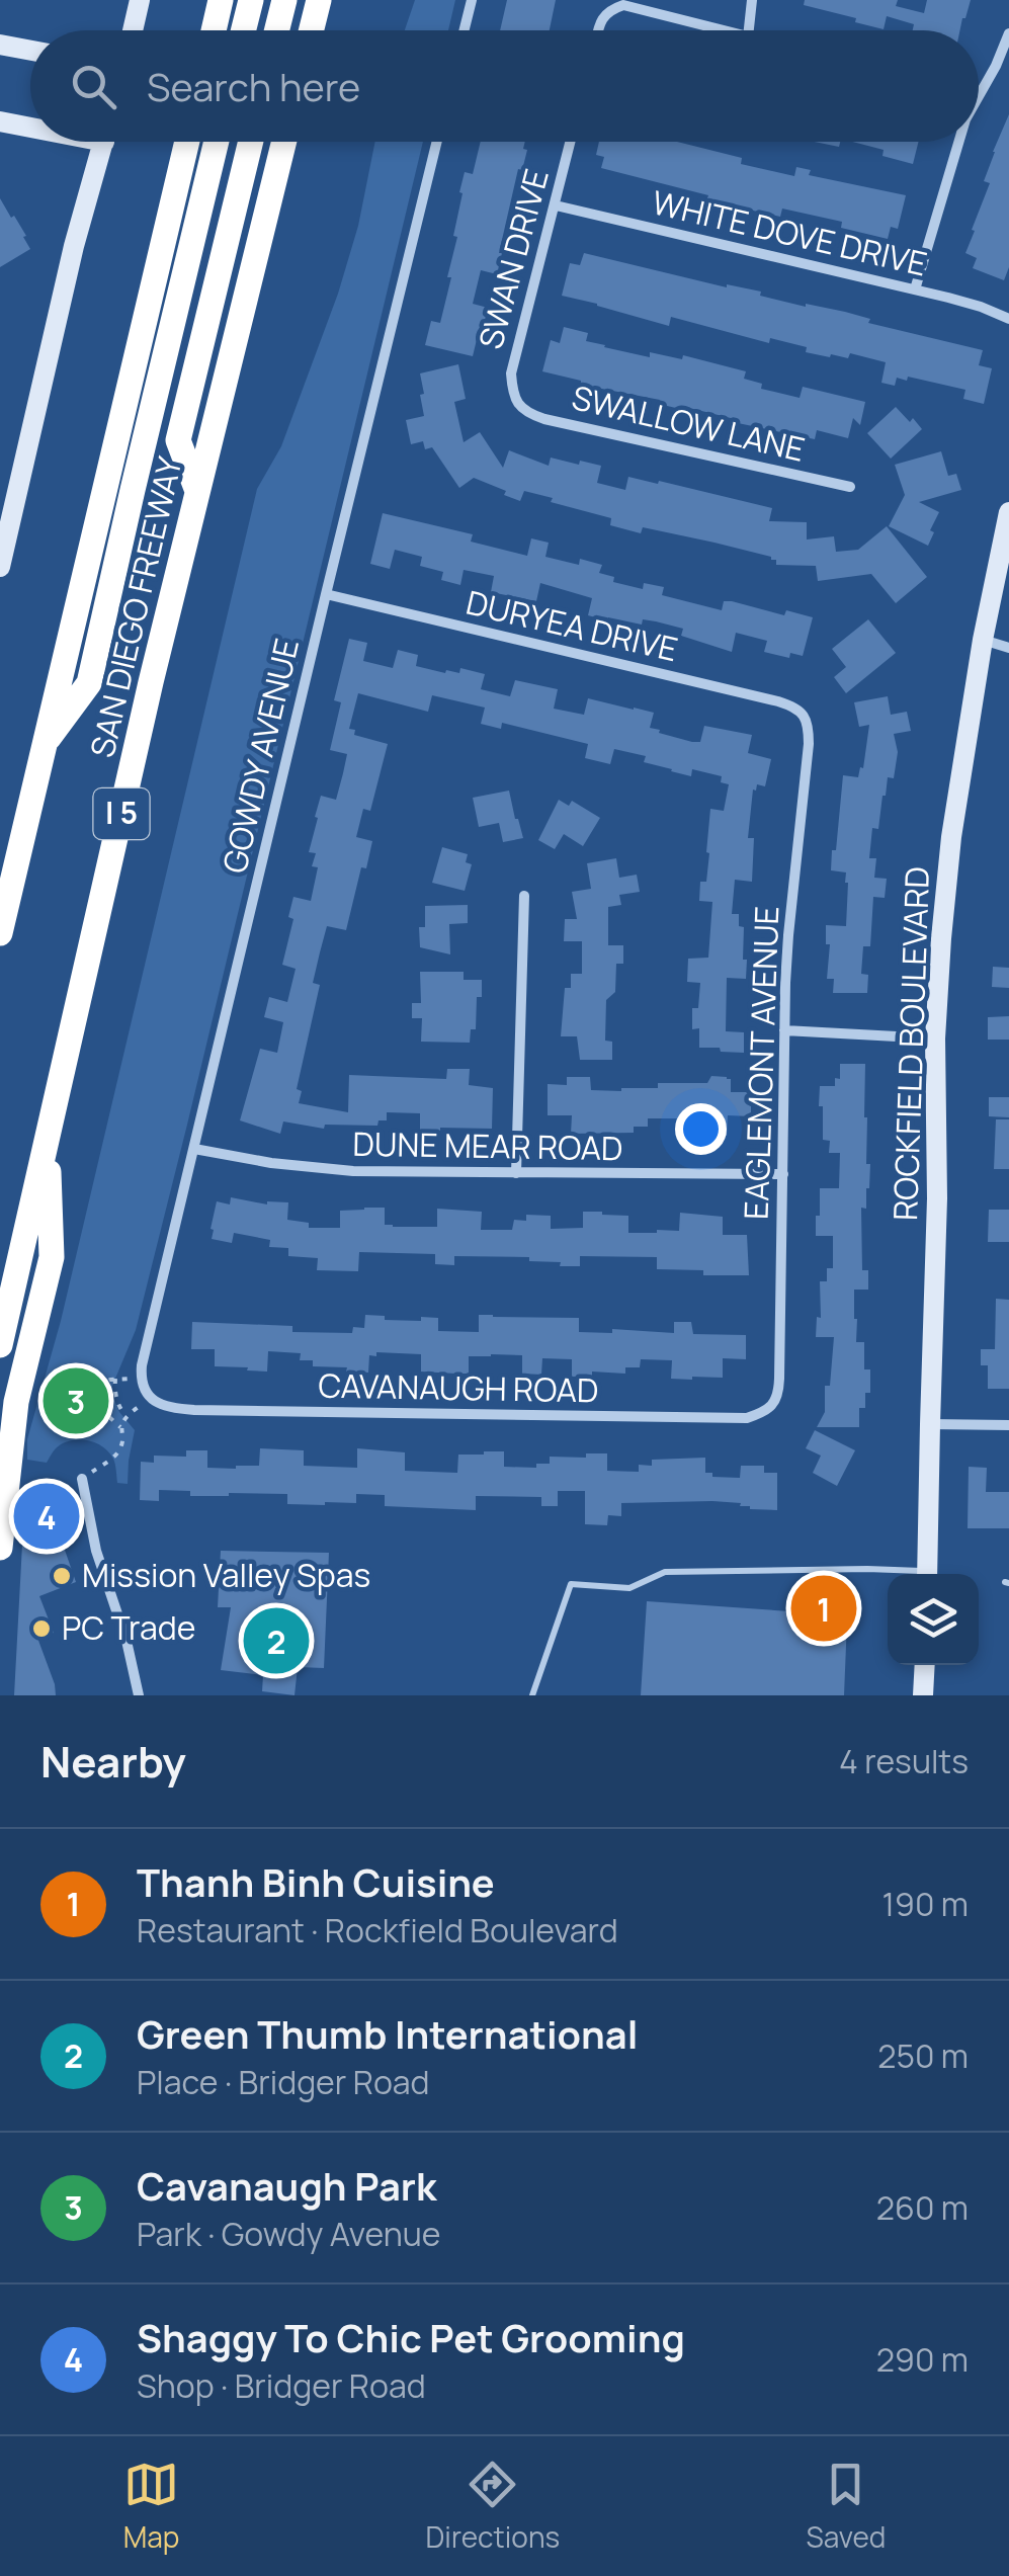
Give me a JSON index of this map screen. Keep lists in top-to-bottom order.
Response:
{
  "streets": {
    "highway": ["SAN DIEGO FREEWAY", "I 5"],
    "main road": ["ROCKFIELD BOULEVARD"],
    "street": [
      "WHITE DOVE DRIVE",
      "SWAN DRIVE",
      "SWALLOW LANE",
      "DURYEA DRIVE",
      "GOWDY AVENUE",
      "EAGLEMONT AVENUE",
      "DUNE MEAR ROAD",
      "CAVANAUGH ROAD"
    ]
  },
  "crossings": [
    ["WHITE DOVE DRIVE", "SWAN DRIVE"],
    ["SWAN DRIVE", "SWALLOW LANE"],
    ["DURYEA DRIVE", "GOWDY AVENUE"],
    ["DURYEA DRIVE", "EAGLEMONT AVENUE"],
    ["GOWDY AVENUE", "DUNE MEAR ROAD"],
    ["EAGLEMONT AVENUE", "DUNE MEAR ROAD"],
    ["EAGLEMONT AVENUE", "CAVANAUGH ROAD"]
  ],
  "places": ["Mission Valley Spas", "PC Trade"],
  "page": {
    "search": "Search here",
    "pins": [
      "3",
      "4",
      "1",
      "2"
    ],
    "heading": ["Nearby", "4 results"],
    "list": [
      {
        "mark": "1",
        "name": "Thanh Binh Cuisine",
        "note": "Restaurant · Rockfield Boulevard",
        "value": "190 m"
      },
      {
        "mark": "2",
        "name": "Green Thumb International",
        "note": "Place · Bridger Road",
        "value": "250 m"
      },
      {
        "mark": "3",
        "name": "Cavanaugh Park",
        "note": "Park · Gowdy Avenue",
        "value": "260 m"
      },
      {
        "mark": "4",
        "name": "Shaggy To Chic Pet Grooming",
        "note": "Shop · Bridger Road",
        "value": "290 m"
      }
    ],
    "nav": ["Map", "Directions", "Saved"]
  }
}
